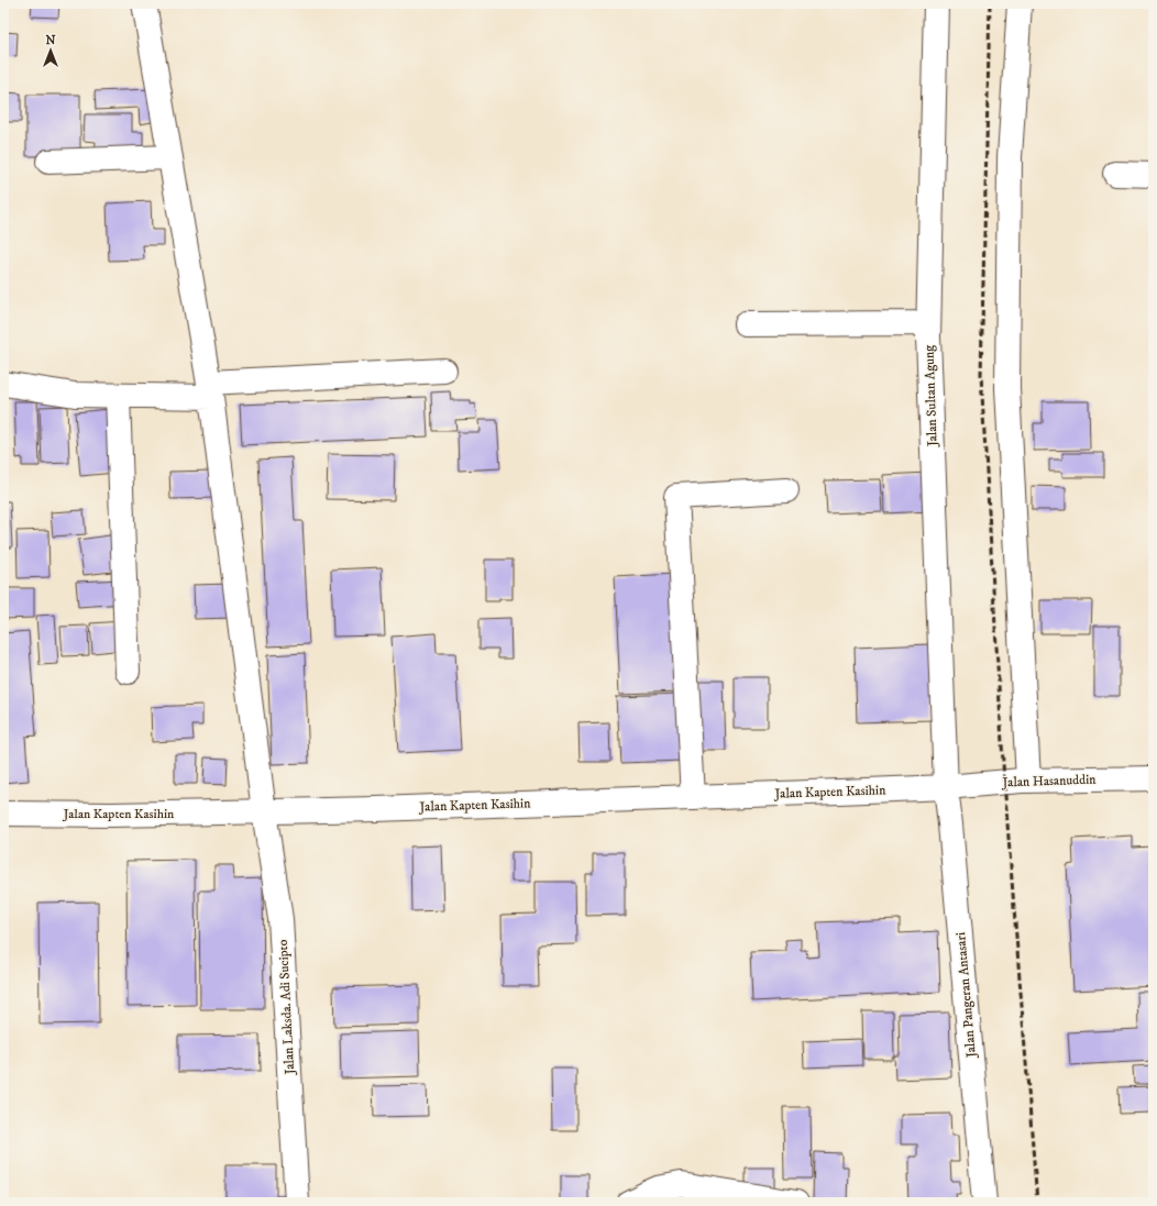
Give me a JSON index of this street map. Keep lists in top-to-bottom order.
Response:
{
  "streets": {
    "street": [
      "Jalan Sultan Agung",
      "Jalan Hasanuddin",
      "Jalan Kapten Kasihin",
      "Jalan Pangeran Antasari",
      "Jalan Laksda. Adi Sucipto"
    ]
  },
  "crossings": [
    ["Jalan Sultan Agung", "Jalan Hasanuddin"],
    ["Jalan Sultan Agung", "Jalan Kapten Kasihin"],
    ["Jalan Sultan Agung", "Jalan Pangeran Antasari"],
    ["Jalan Hasanuddin", "Jalan Kapten Kasihin"],
    ["Jalan Hasanuddin", "Jalan Pangeran Antasari"],
    ["Jalan Kapten Kasihin", "Jalan Pangeran Antasari"],
    ["Jalan Kapten Kasihin", "Jalan Laksda. Adi Sucipto"]
  ],
  "north": "top"
}
